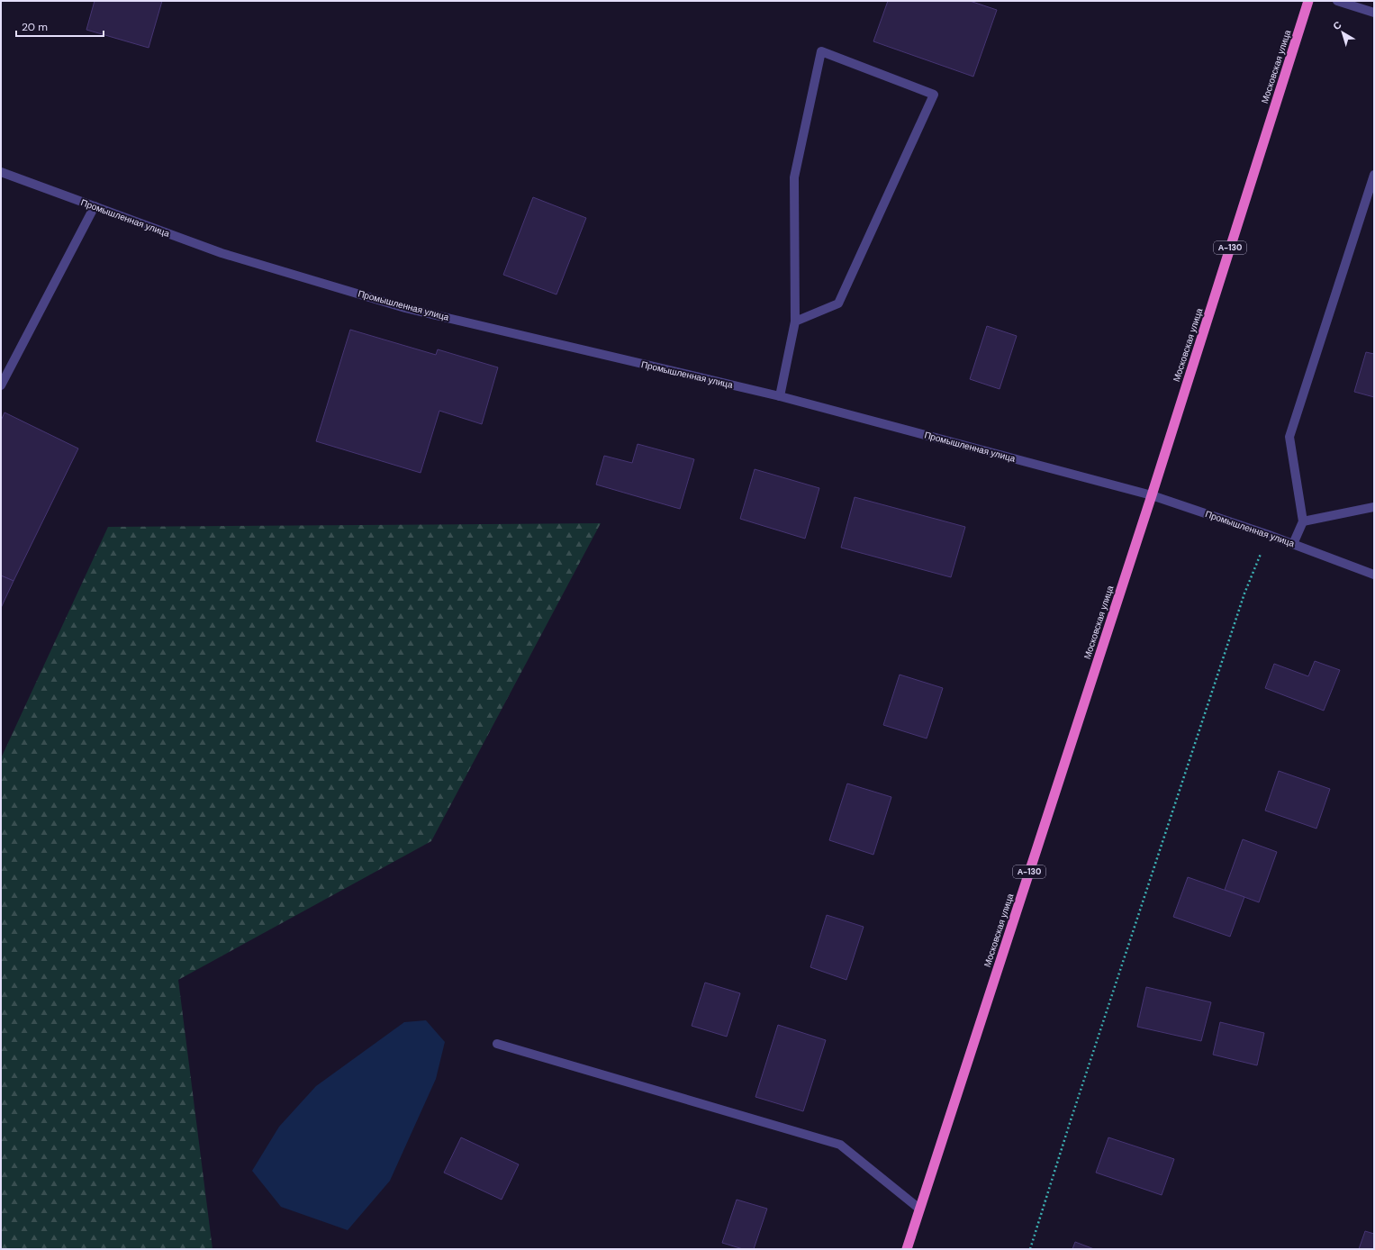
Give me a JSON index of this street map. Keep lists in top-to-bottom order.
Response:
{
  "streets": {
    "highway": ["Московская улица", "А-130"],
    "street": ["Промышленная улица"]
  },
  "crossings": [
    ["Московская улица", "Промышленная улица"]
  ],
  "scale_bar": "20 m",
  "north": "top left"
}
